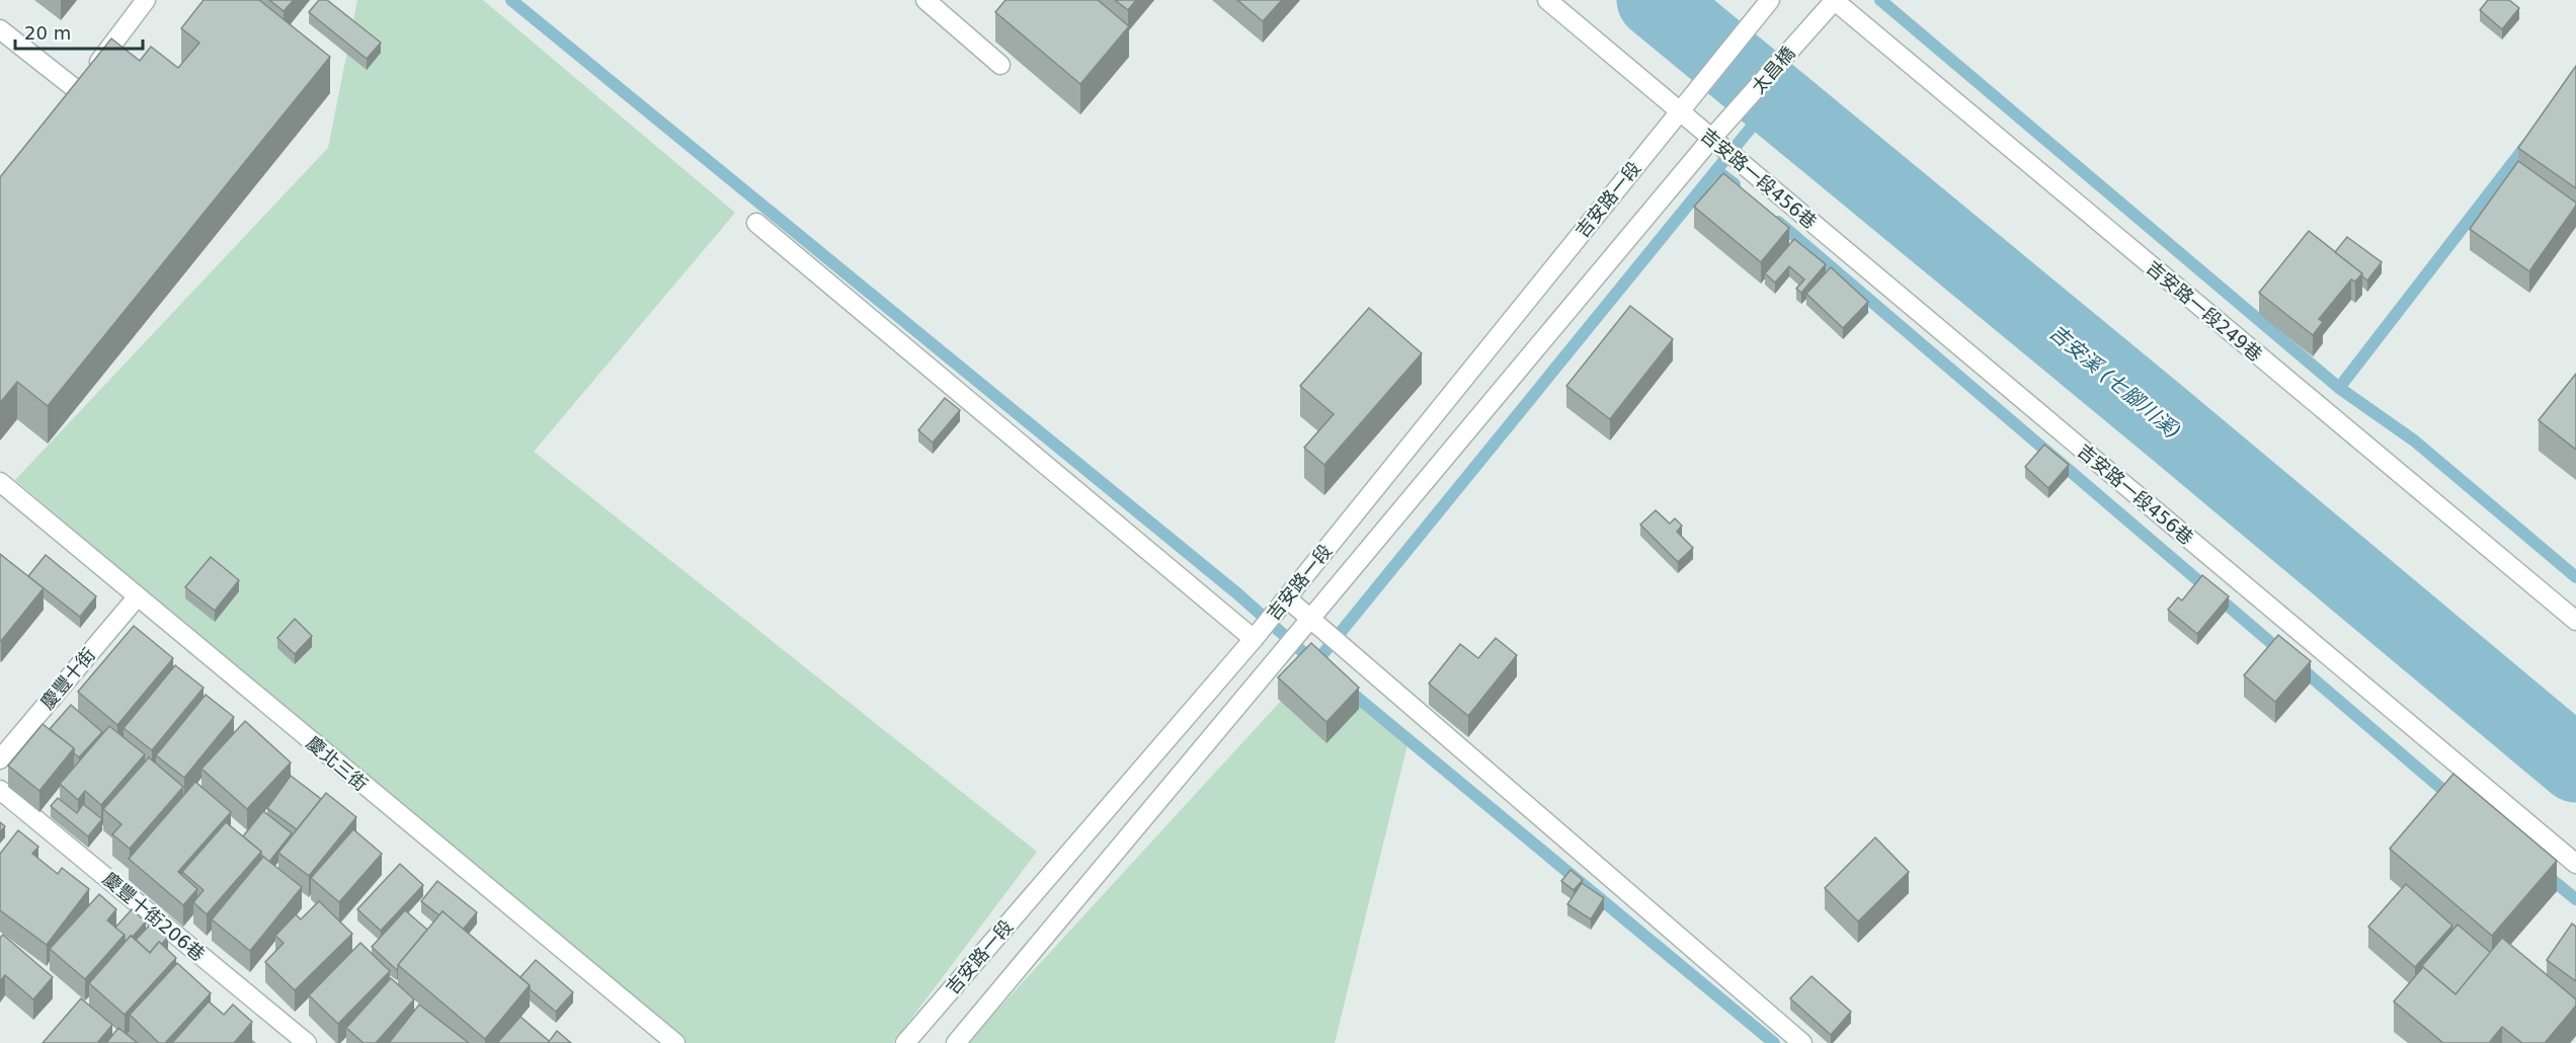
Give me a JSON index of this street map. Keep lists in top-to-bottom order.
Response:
{
  "streets": {
    "street": [
      "太昌橋",
      "吉安路一段456巷",
      "吉安路一段",
      "吉安路一段249巷",
      "慶豐十街",
      "慶北三街",
      "慶豐十街206巷"
    ]
  },
  "crossings": [
    ["太昌橋", "吉安路一段456巷"],
    ["太昌橋", "吉安路一段"],
    ["太昌橋", "吉安路一段249巷"],
    ["吉安路一段456巷", "吉安路一段"],
    ["慶豐十街", "慶北三街"]
  ],
  "water": ["吉安溪 (七腳川溪)"],
  "scale_bar": "20 m"
}
